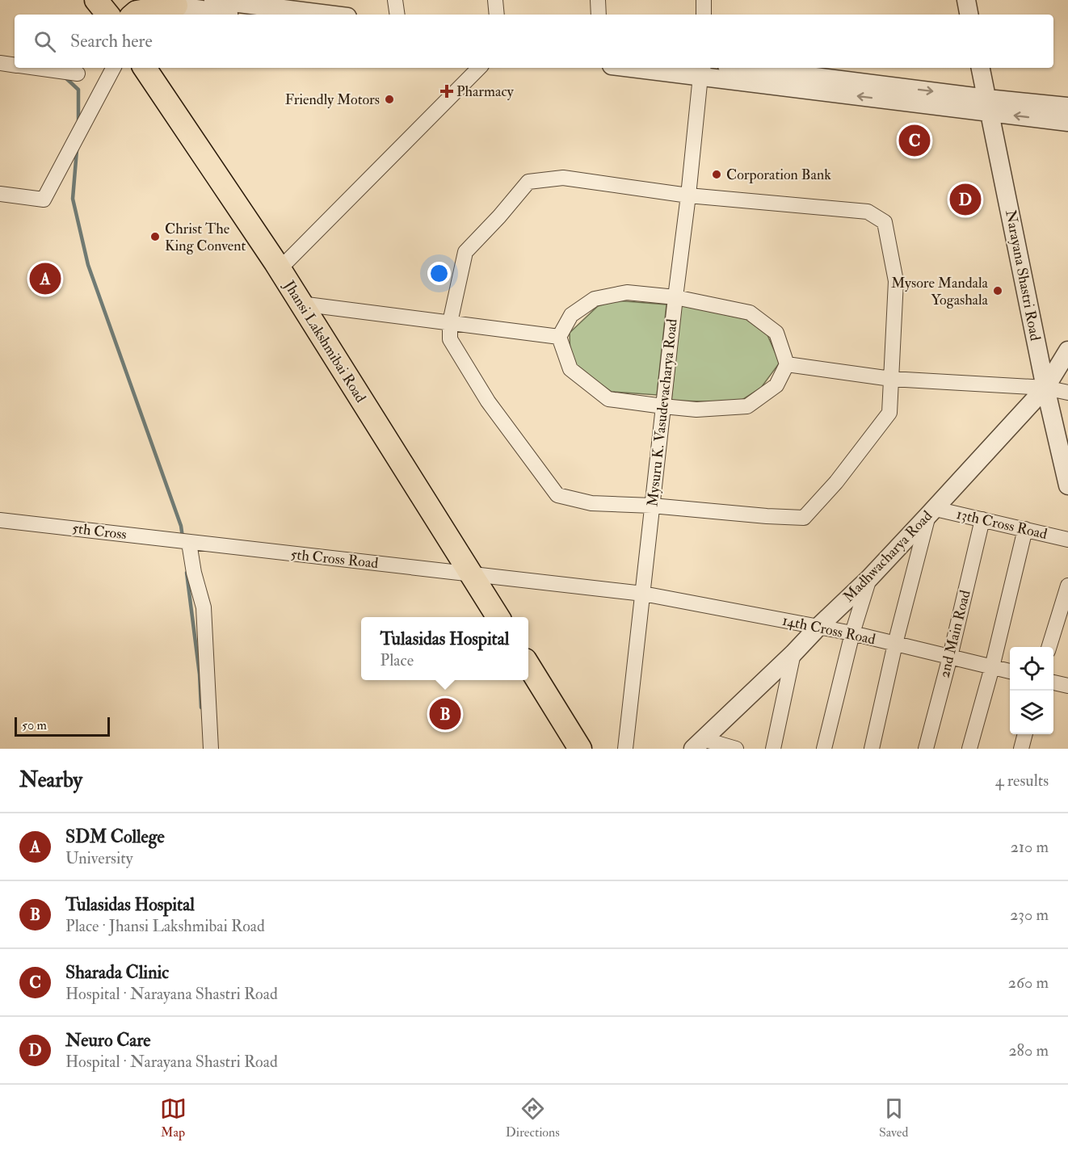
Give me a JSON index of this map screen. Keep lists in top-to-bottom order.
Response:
{
  "streets": {
    "main road": ["Jhansi Lakshmibai Road"],
    "street": [
      "Narayana Shastri Road",
      "Mysuru K. Vasudevacharya Road",
      "13th Cross Road",
      "5th Cross",
      "Madhwacharya Road",
      "5th Cross Road",
      "14th Cross Road",
      "2nd Main Road"
    ]
  },
  "crossings": [
    ["Narayana Shastri Road", "Madhwacharya Road"],
    ["Jhansi Lakshmibai Road", "5th Cross Road"],
    ["Mysuru K. Vasudevacharya Road", "5th Cross Road"],
    ["Mysuru K. Vasudevacharya Road", "14th Cross Road"],
    ["13th Cross Road", "Madhwacharya Road"],
    ["13th Cross Road", "2nd Main Road"],
    ["5th Cross", "5th Cross Road"],
    ["Madhwacharya Road", "14th Cross Road"],
    ["5th Cross Road", "14th Cross Road"],
    ["14th Cross Road", "2nd Main Road"]
  ],
  "places": {
    "health": ["Pharmacy"],
    "other": [
      "Friendly Motors",
      "Corporation Bank",
      "Christ The King Convent",
      "Mysore Mandala Yogashala"
    ]
  },
  "scale_bar": "50 m",
  "page": {
    "search": "Search here",
    "pins": [
      "C",
      "D",
      "A",
      "B"
    ],
    "popup": ["Tulasidas Hospital", "Place"],
    "scale": "50 m",
    "heading": ["Nearby", "4 results"],
    "list": [
      {
        "mark": "A",
        "name": "SDM College",
        "note": "University",
        "value": "210 m"
      },
      {
        "mark": "B",
        "name": "Tulasidas Hospital",
        "note": "Place · Jhansi Lakshmibai Road",
        "value": "230 m"
      },
      {
        "mark": "C",
        "name": "Sharada Clinic",
        "note": "Hospital · Narayana Shastri Road",
        "value": "260 m"
      },
      {
        "mark": "D",
        "name": "Neuro Care",
        "note": "Hospital · Narayana Shastri Road",
        "value": "280 m"
      }
    ],
    "nav": ["Map", "Directions", "Saved"]
  }
}
